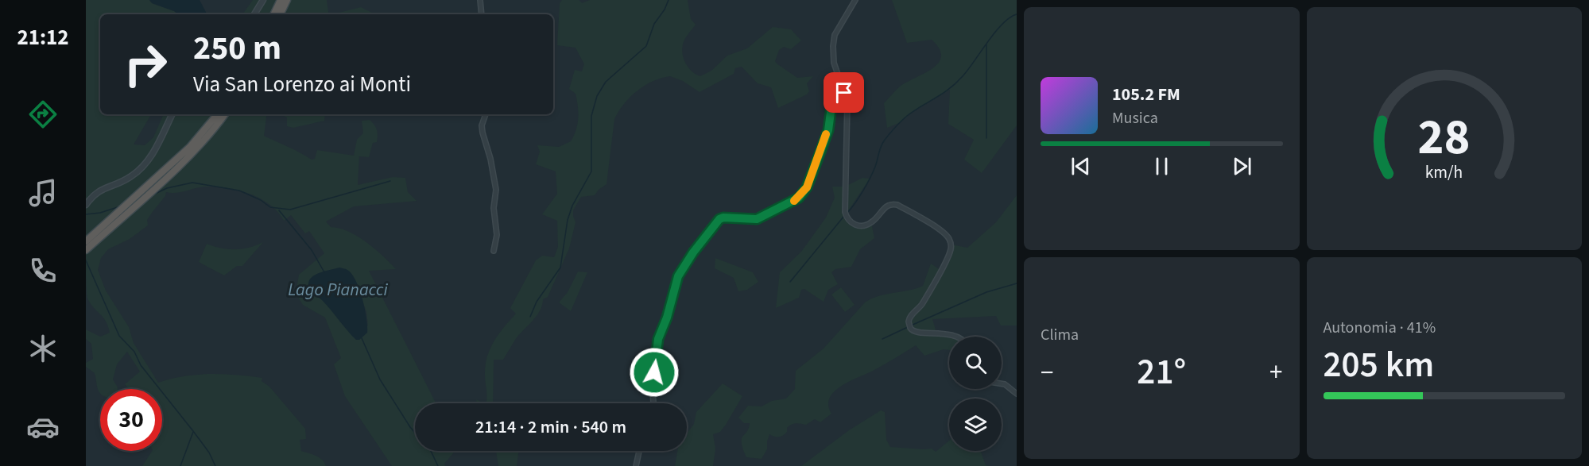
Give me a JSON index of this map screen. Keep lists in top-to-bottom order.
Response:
{
  "water": ["Lago Pianacci"],
  "page": {
    "tabs": "21:12",
    "turn": ["250 m", "Via San Lorenzo ai Monti"],
    "song": ["105.2 FM", "Musica"],
    "tile": [
      "Clima",
      ["Autonomia · 41%", "205 km"]
    ],
    "heat": ["−", "21°", "+"],
    "limit": "30",
    "trip": "21:14 · 2 min · 540 m",
    "gauge": ["28", "km/h"]
  }
}
